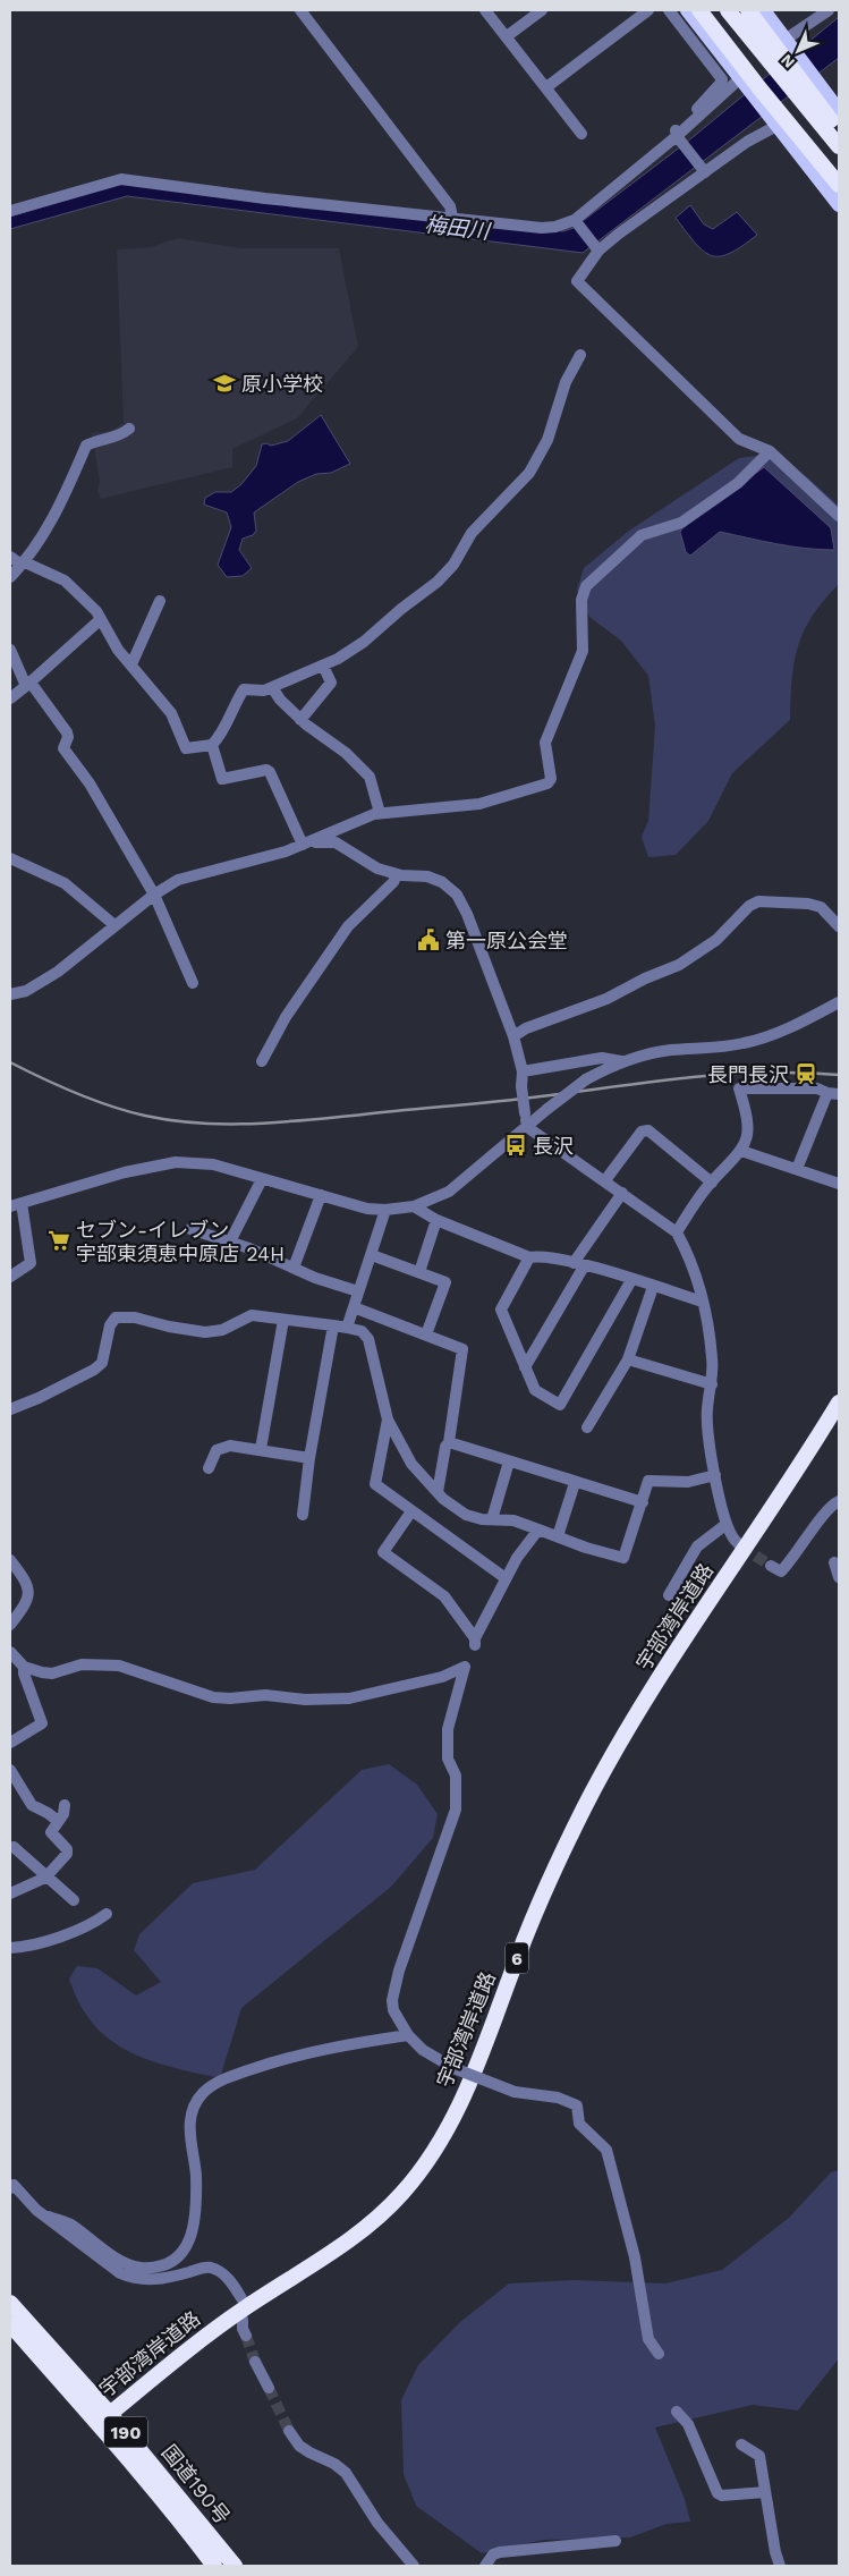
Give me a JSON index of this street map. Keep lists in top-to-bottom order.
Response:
{
  "streets": {
    "highway": [
      "宇部湾岸道路",
      "6",
      "190",
      "国道190号"
    ]
  },
  "crossings": [
    ["宇部湾岸道路", "国道190号"]
  ],
  "water": ["梅田川"],
  "places": {
    "school or university": ["原小学校"],
    "public building": ["第一原公会堂"],
    "station": ["長門長沢"],
    "bus stop": ["長沢"],
    "supermarket": ["セブン-イレブン 宇部東須恵中原店 24H"]
  },
  "north": "bottom left"
}
